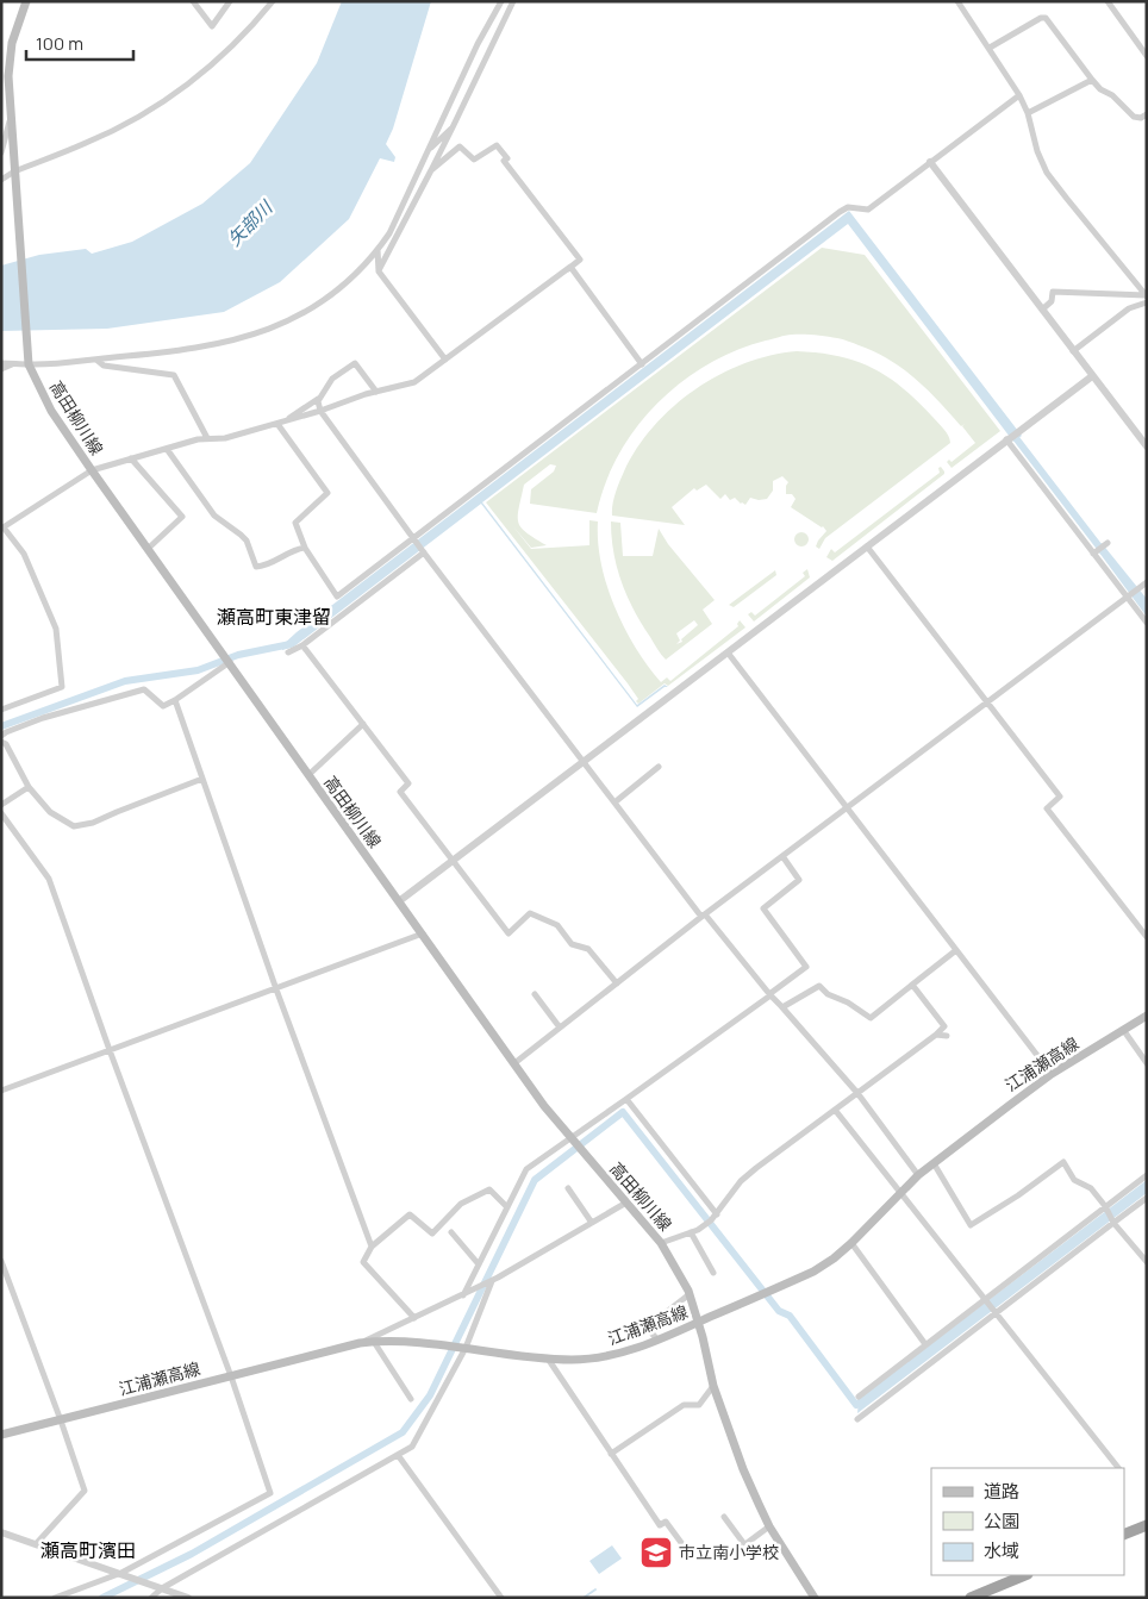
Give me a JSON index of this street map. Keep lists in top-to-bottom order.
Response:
{
  "streets": {
    "main road": ["高田柳川線", "江浦瀬高線"]
  },
  "crossings": [
    ["高田柳川線", "江浦瀬高線"]
  ],
  "districts": ["瀬高町東津留", "瀬高町濱田"],
  "water": ["矢部川"],
  "places": {
    "school or university": ["市立南小学校"]
  },
  "legend": ["道路", "公園", "水域"],
  "scale_bar": "100 m"
}
